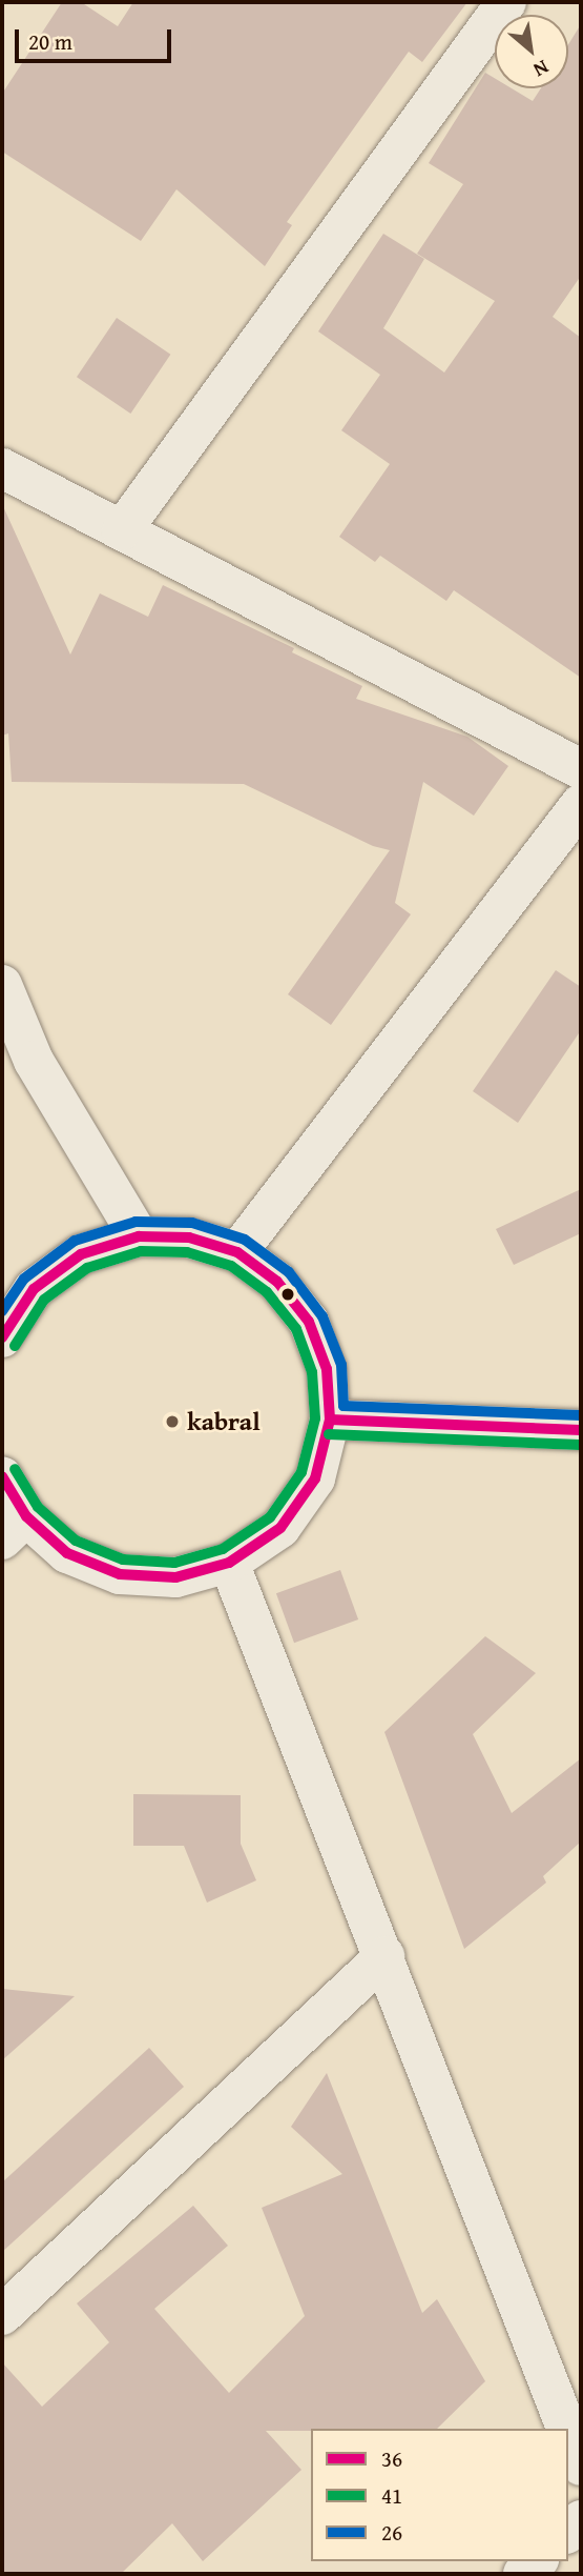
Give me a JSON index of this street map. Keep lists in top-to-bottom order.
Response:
{
  "places": ["kabral"],
  "lines": ["transit line 26", "transit line 36", "transit line 41"],
  "legend": ["36", "41", "26"],
  "scale_bar": "20 m",
  "north": "bottom right"
}
